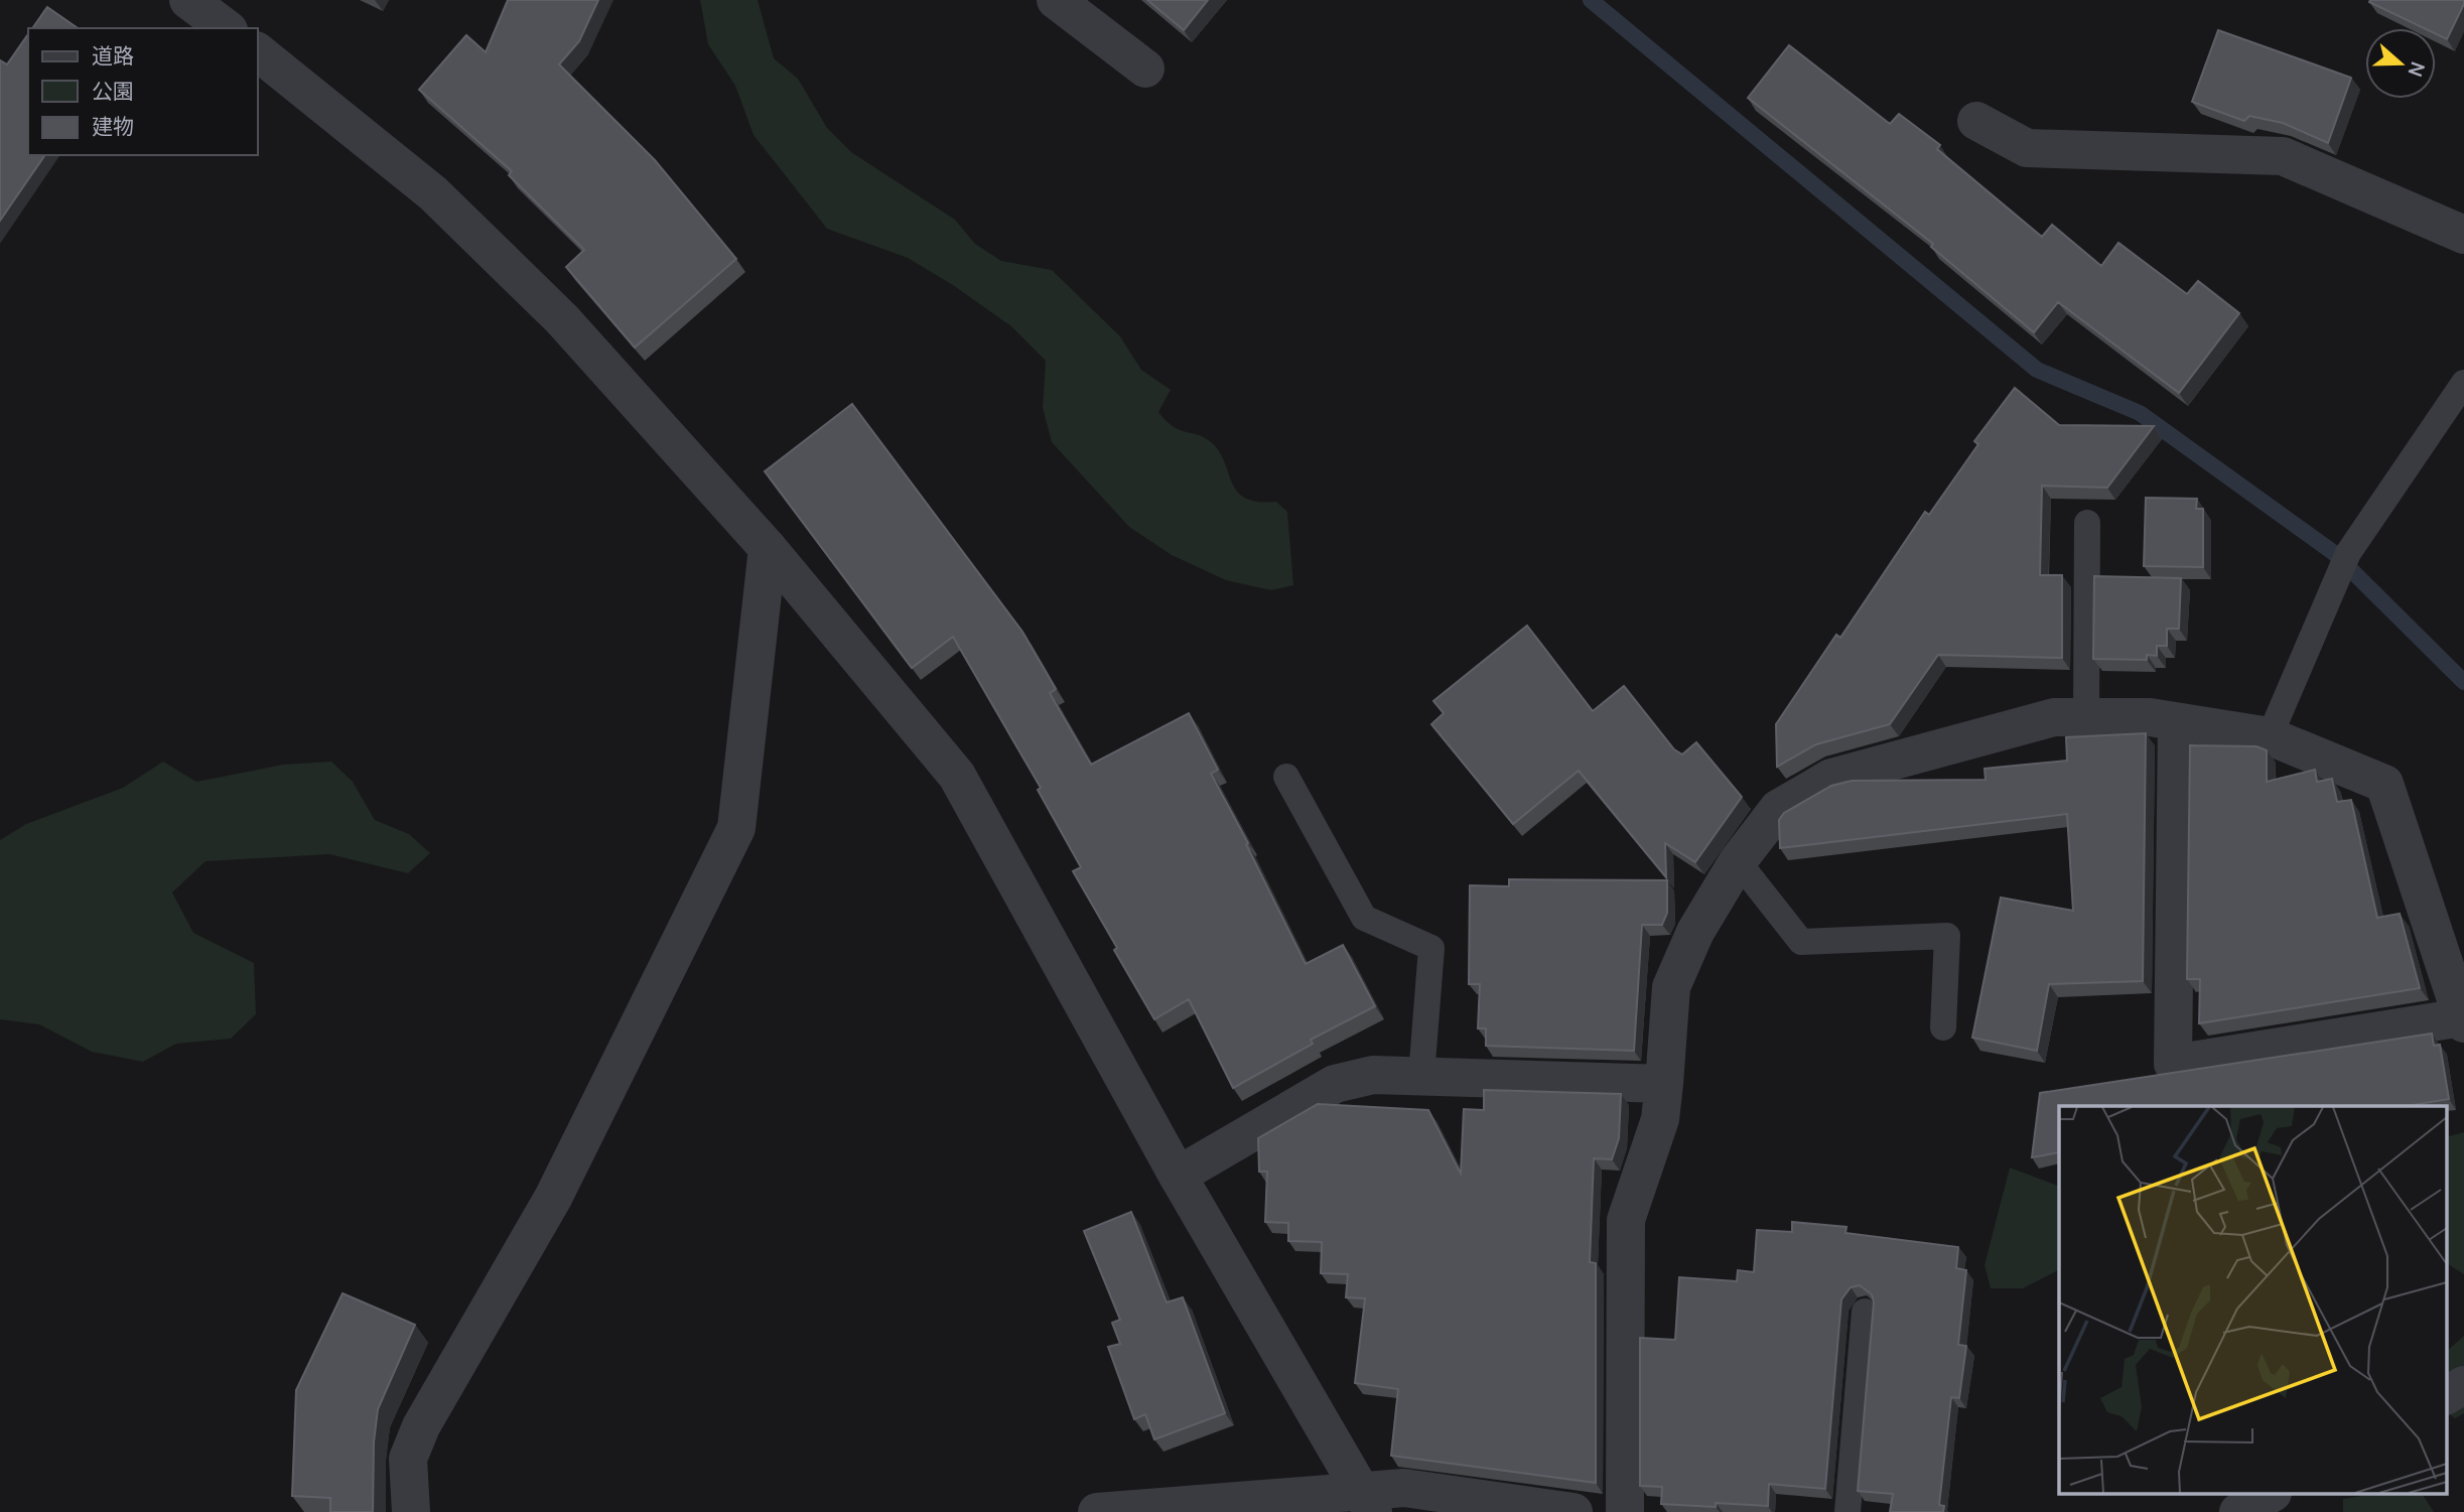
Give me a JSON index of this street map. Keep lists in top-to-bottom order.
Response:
{
  "legend": ["道路", "公園", "建物"],
  "north": "right"
}
